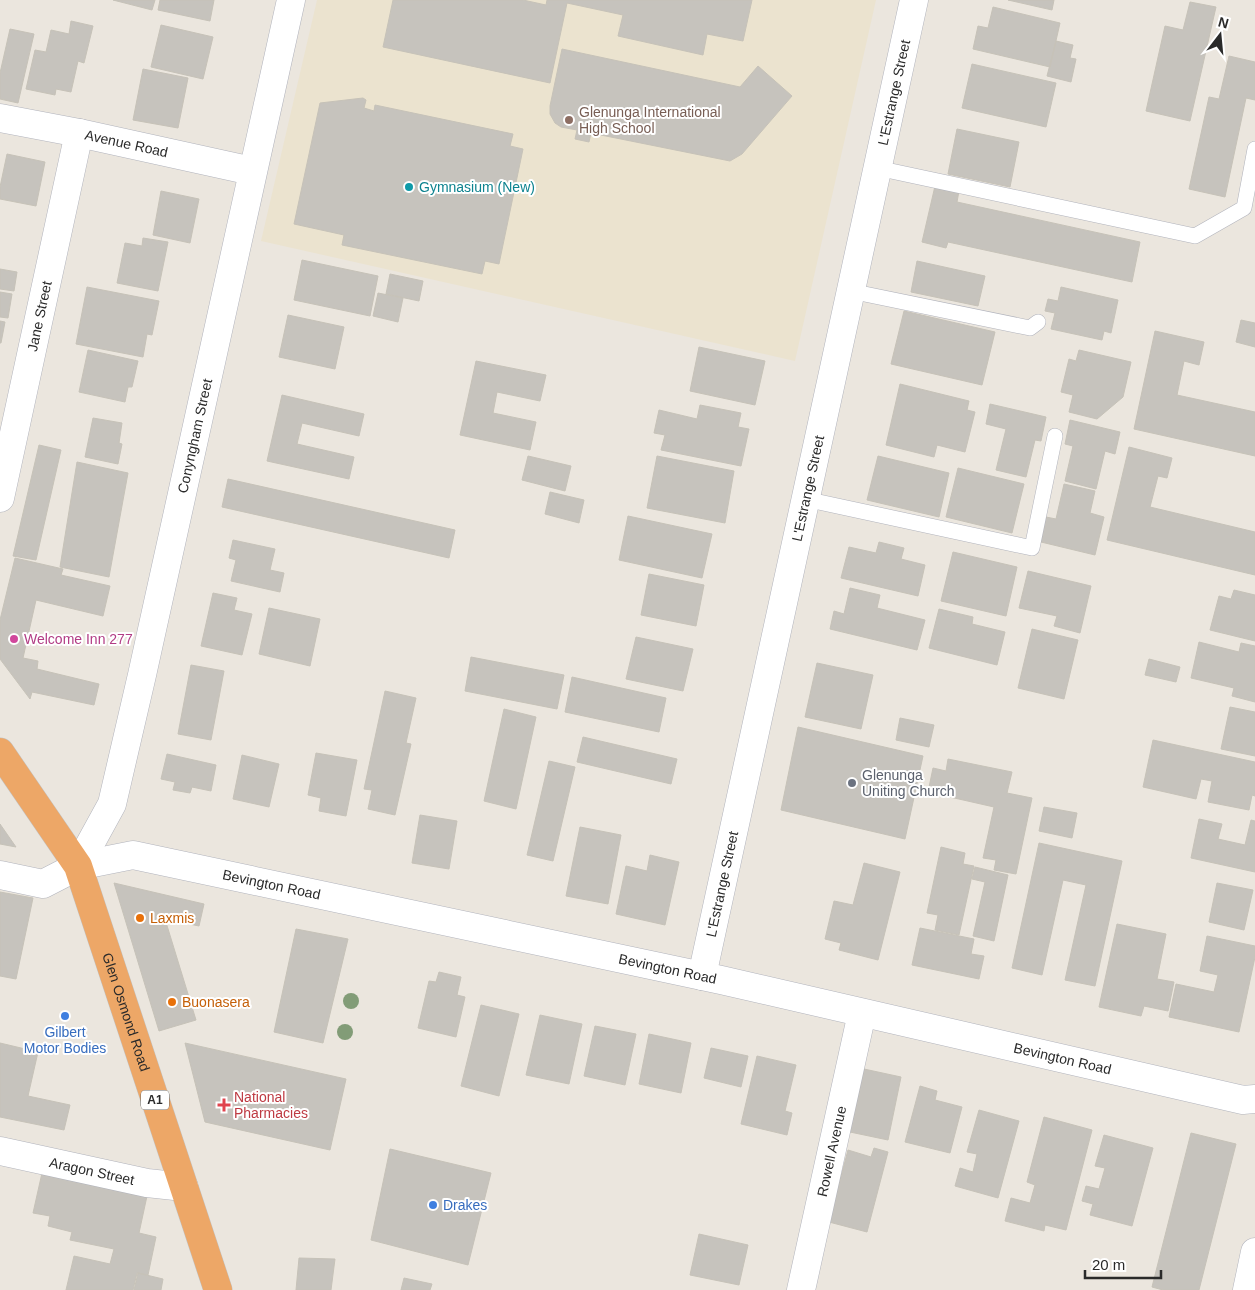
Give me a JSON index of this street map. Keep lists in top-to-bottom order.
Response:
{
  "streets": {
    "highway": ["Glen Osmond Road", "A1"],
    "street": [
      "L'Estrange Street",
      "Avenue Road",
      "Jane Street",
      "Conyngham Street",
      "Bevington Road",
      "Rowell Avenue",
      "Aragon Street"
    ]
  },
  "crossings": [
    ["L'Estrange Street", "Bevington Road"],
    ["Avenue Road", "Jane Street"],
    ["Avenue Road", "Conyngham Street"],
    ["Conyngham Street", "Bevington Road"],
    ["Conyngham Street", "Glen Osmond Road"],
    ["Bevington Road", "Glen Osmond Road"],
    ["Bevington Road", "Rowell Avenue"],
    ["Glen Osmond Road", "Aragon Street"]
  ],
  "places": {
    "other": [
      "Glenunga International High School",
      "Gymnasium (New)",
      "Welcome Inn 277",
      "Glenunga Uniting Church",
      "Laxmis",
      "Buonasera",
      "Gilbert Motor Bodies",
      "Drakes"
    ],
    "health": ["National Pharmacies"]
  },
  "scale_bar": "20 m",
  "north": "top"
}
